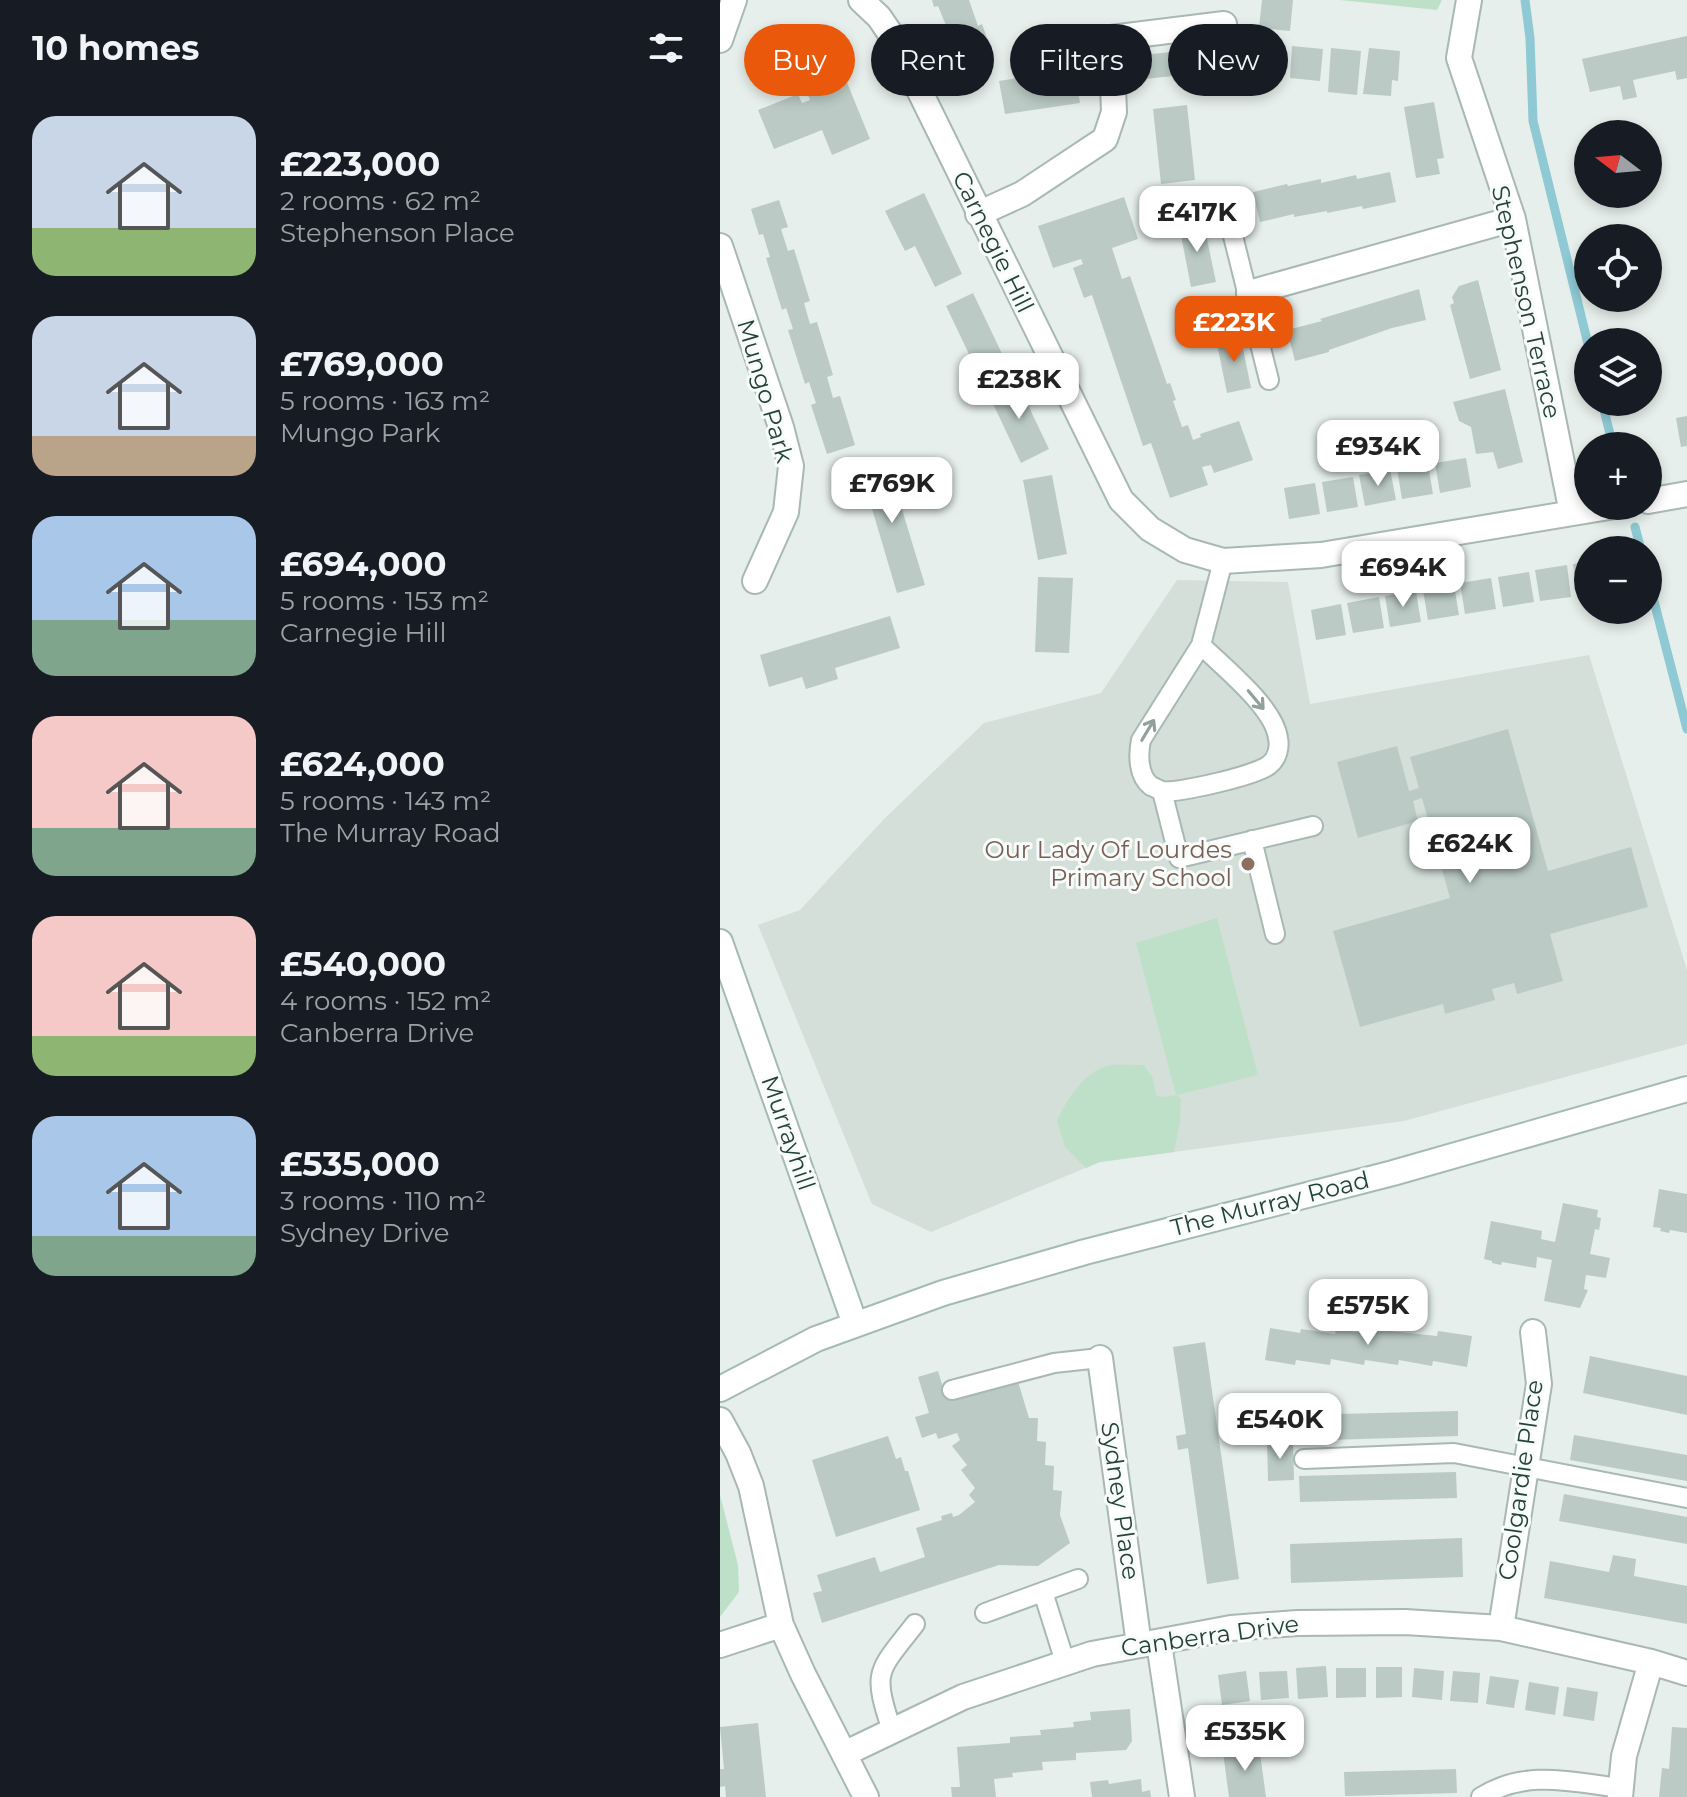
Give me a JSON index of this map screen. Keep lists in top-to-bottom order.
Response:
{
  "streets": {
    "street": [
      "Carnegie Hill",
      "Stephenson Terrace",
      "Mungo Park",
      "Murrayhill",
      "The Murray Road",
      "Coolgardie Place",
      "Sydney Place",
      "Canberra Drive"
    ]
  },
  "crossings": [
    ["Carnegie Hill", "Stephenson Terrace"],
    ["Murrayhill", "The Murray Road"],
    ["Coolgardie Place", "Canberra Drive"],
    ["Sydney Place", "Canberra Drive"]
  ],
  "places": ["Our Lady Of Lourdes Primary School"],
  "north": "left",
  "page": {
    "heading": "10 homes",
    "chip": [
      "Buy",
      "Rent",
      "Filters",
      "New"
    ],
    "list": [
      {
        "name": "£223,000",
        "note": "2 rooms · 62 m² · Stephenson Place"
      },
      {
        "name": "£769,000",
        "note": "5 rooms · 163 m² · Mungo Park"
      },
      {
        "name": "£694,000",
        "note": "5 rooms · 153 m² · Carnegie Hill"
      },
      {
        "name": "£624,000",
        "note": "5 rooms · 143 m² · The Murray Road"
      },
      {
        "name": "£540,000",
        "note": "4 rooms · 152 m² · Canberra Drive"
      },
      {
        "name": "£535,000",
        "note": "3 rooms · 110 m² · Sydney Drive"
      }
    ],
    "map_buttons": ["+", "−"],
    "price": [
      "£417K",
      "£223K",
      "£238K",
      "£934K",
      "£769K",
      "£694K",
      "£624K",
      "£575K",
      "£540K",
      "£535K"
    ]
  }
}
